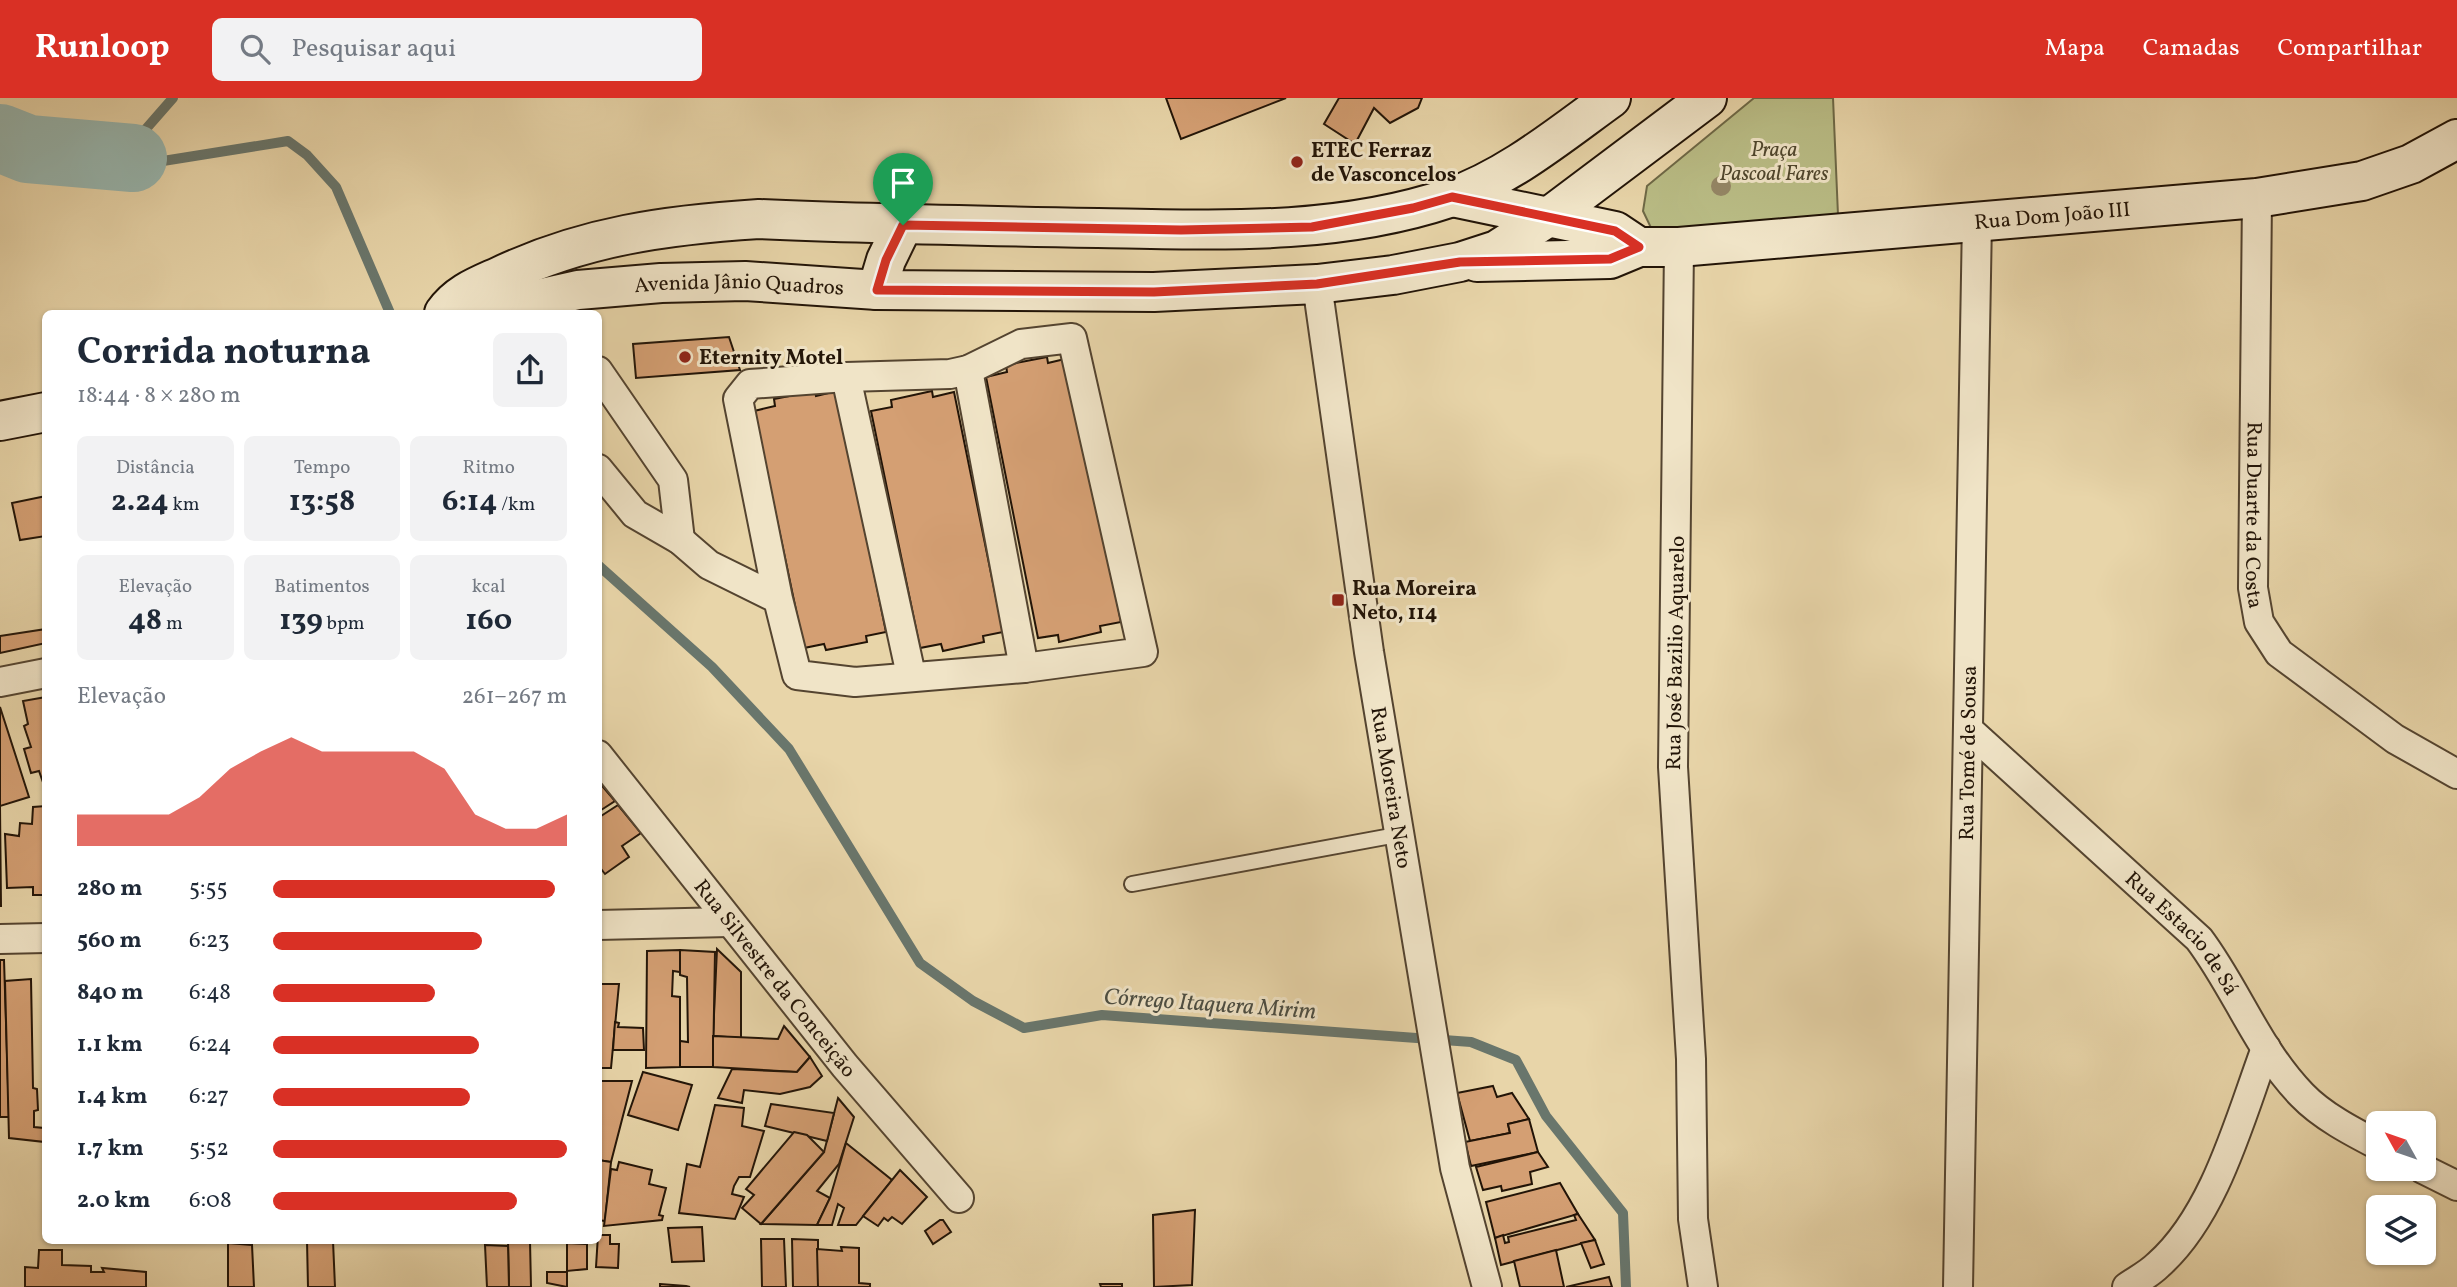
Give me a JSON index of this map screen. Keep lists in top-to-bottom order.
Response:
{
  "streets": {
    "main road": ["Rua Dom João III", "Avenida Jânio Quadros"],
    "street": [
      "Rua Duarte da Costa",
      "Rua José Bazilio Aquarelo",
      "Rua Tomé de Sousa",
      "Rua Moreira Neto",
      "Rua Estacio de Sá",
      "Rua Silvestre da Conceição"
    ]
  },
  "crossings": [
    ["Rua Dom João III", "Avenida Jânio Quadros"],
    ["Rua Dom João III", "Rua Duarte da Costa"],
    ["Rua Dom João III", "Rua José Bazilio Aquarelo"],
    ["Rua Dom João III", "Rua Tomé de Sousa"],
    ["Avenida Jânio Quadros", "Rua Moreira Neto"],
    ["Rua Tomé de Sousa", "Rua Estacio de Sá"]
  ],
  "water": ["Córrego Itaquera Mirim"],
  "parks": ["Praça Pascoal Fares"],
  "places": {
    "other": ["ETEC Ferraz de Vasconcelos", "Eternity Motel"],
    "transit": ["Rua Moreira Neto, 114"]
  },
  "north": "top left",
  "page": {
    "header": "Runloop",
    "search": "Pesquisar aqui",
    "nav": ["Mapa", "Camadas", "Compartilhar"],
    "heading": ["Corrida noturna", "18:44 · 8 × 280 m"],
    "stats": [
      ["Distância", "2.24 km"],
      ["Tempo", "13:58"],
      ["Ritmo", "6:14 /km"],
      ["Elevação", "48 m"],
      ["Batimentos", "139 bpm"],
      ["kcal", "160"]
    ],
    "chart": ["Elevação", "261–267 m"],
    "list": [
      {
        "name": "280 m",
        "note": "5:55"
      },
      {
        "name": "560 m",
        "note": "6:23"
      },
      {
        "name": "840 m",
        "note": "6:48"
      },
      {
        "name": "1.1 km",
        "note": "6:24"
      },
      {
        "name": "1.4 km",
        "note": "6:27"
      },
      {
        "name": "1.7 km",
        "note": "5:52"
      },
      {
        "name": "2.0 km",
        "note": "6:08"
      }
    ]
  }
}
